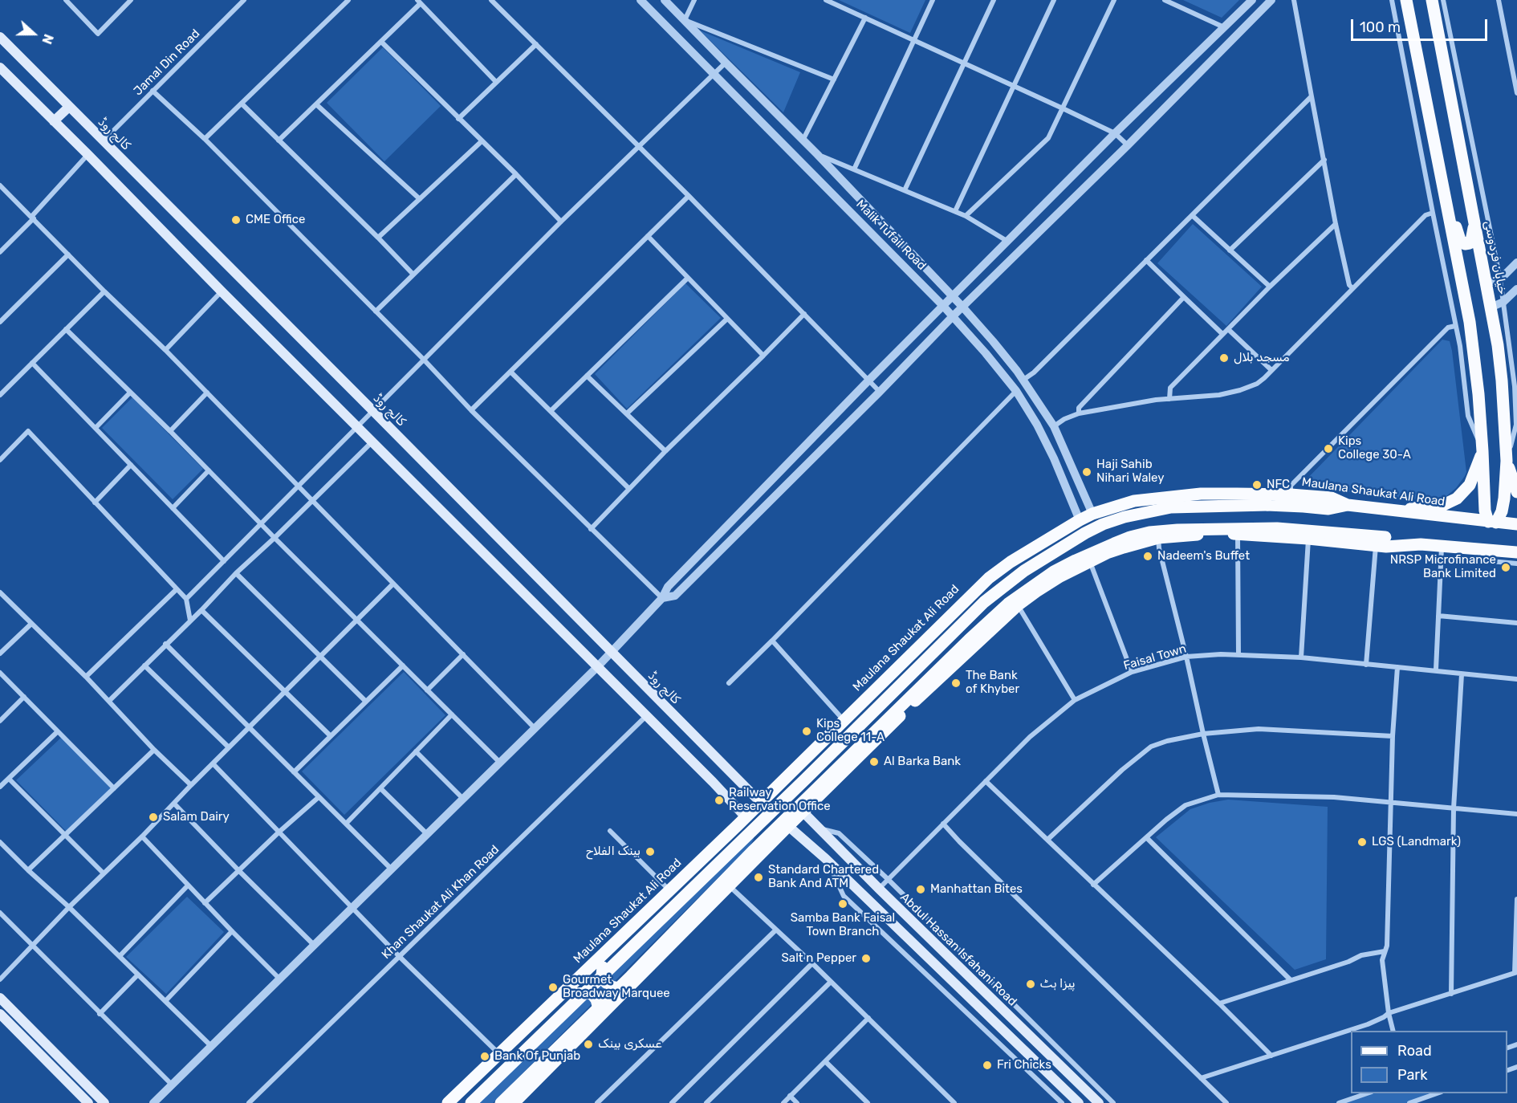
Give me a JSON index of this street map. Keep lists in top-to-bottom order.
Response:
{
  "streets": {
    "main road": [
      "کالج روڈ",
      "خیابان فردوسی",
      "Maulana Shaukat Ali Road",
      "Abdul Hassan Isfahani Road"
    ],
    "street": [
      "Jamal Din Road",
      "Malik Tufail Road",
      "Faisal Town",
      "Khan Shaukat Ali Khan Road"
    ]
  },
  "crossings": [
    ["Jamal Din Road", "کالج روڈ"],
    ["کالج روڈ", "Maulana Shaukat Ali Road"],
    ["Malik Tufail Road", "Maulana Shaukat Ali Road"],
    ["خیابان فردوسی", "Maulana Shaukat Ali Road"],
    ["Faisal Town", "Abdul Hassan Isfahani Road"]
  ],
  "places": [
    "CME Office",
    "مسجد بلال",
    "Kips College 30-A",
    "Haji Sahib Nihari Waley",
    "NFC",
    "Nadeem's Buffet",
    "NRSP Microfinance Bank Limited",
    "The Bank of Khyber",
    "Kips College 11-A",
    "Al Barka Bank",
    "Railway Reservation Office",
    "Salam Dairy",
    "LGS (Landmark)",
    "بینک الفلاح",
    "Standard Chartered Bank And ATM",
    "Manhattan Bites",
    "Samba Bank Faisal Town Branch",
    "Salt n Pepper",
    "پیزا ہٹ",
    "Gourmet Broadway Marquee",
    "عسکری بینک",
    "Bank Of Punjab",
    "Fri Chicks"
  ],
  "legend": ["Road", "Park"],
  "scale_bar": "100 m",
  "north": "right"
}
